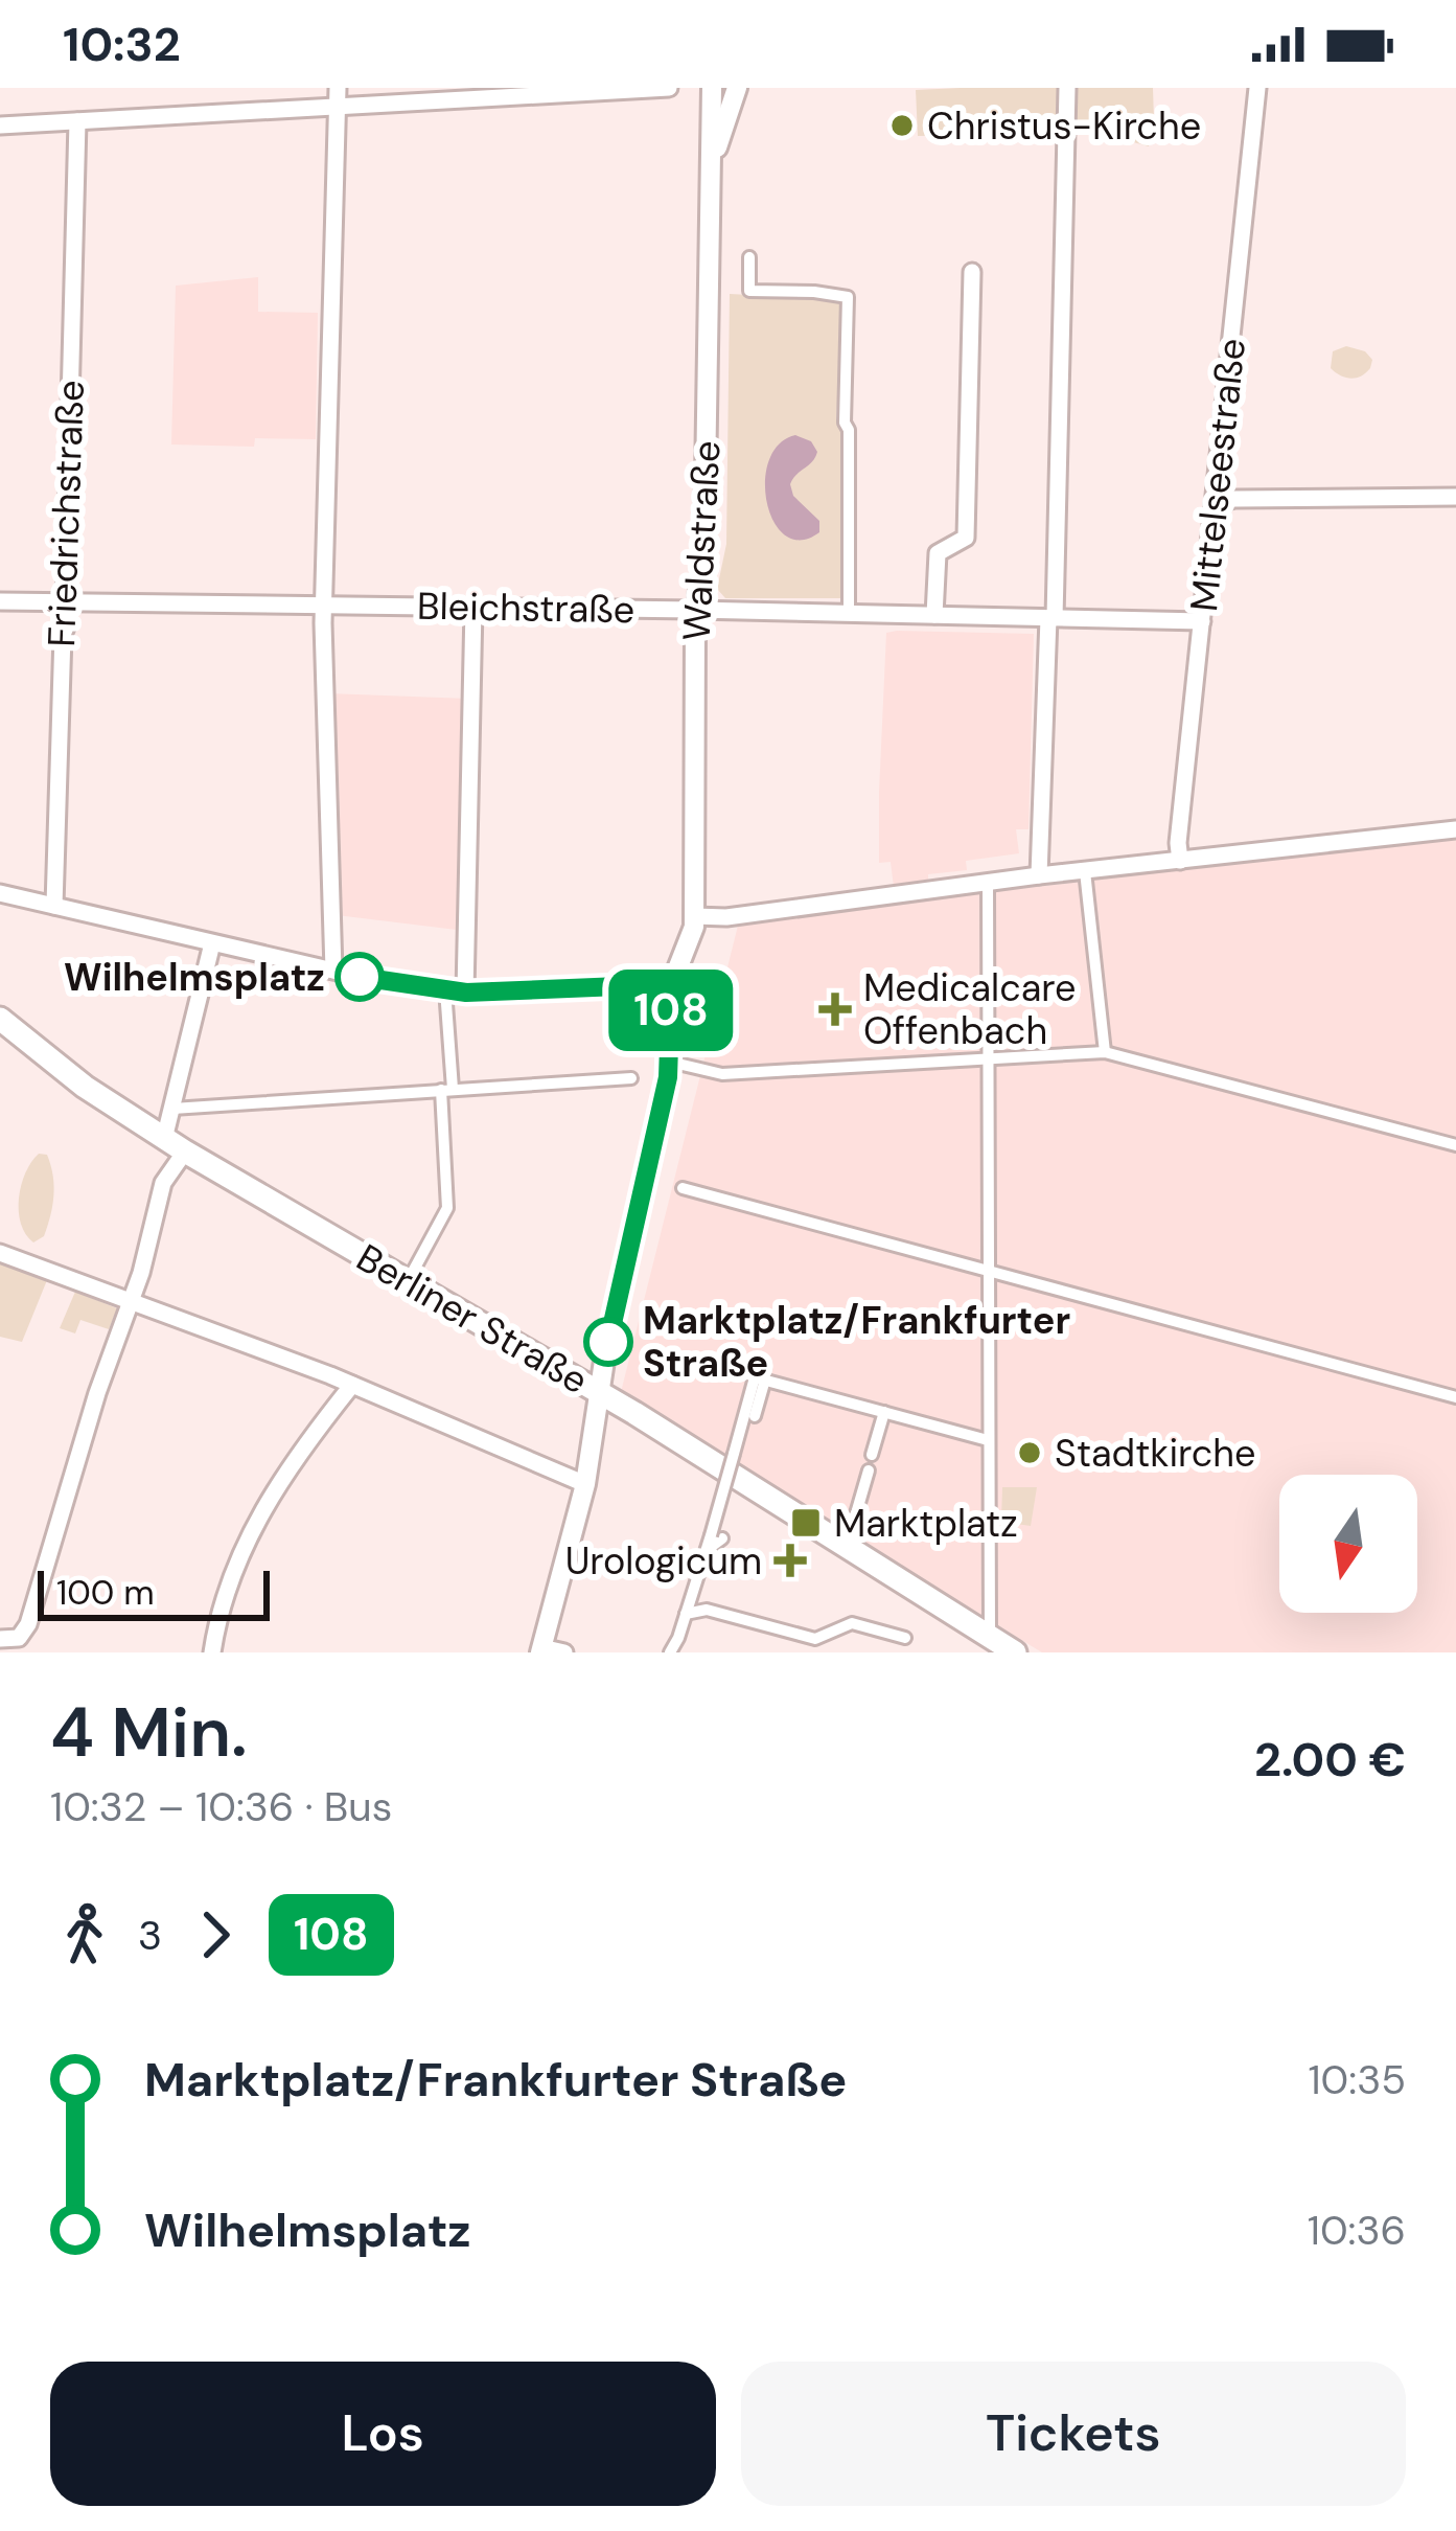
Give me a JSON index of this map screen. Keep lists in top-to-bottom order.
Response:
{
  "streets": {
    "main road": ["Berliner Straße"],
    "street": [
      "Mittelseestraße",
      "Friedrichstraße",
      "Waldstraße",
      "Bleichstraße"
    ]
  },
  "crossings": [
    ["Mittelseestraße", "Bleichstraße"],
    ["Friedrichstraße", "Bleichstraße"],
    ["Waldstraße", "Bleichstraße"]
  ],
  "places": {
    "other": [
      "Christus-Kirche",
      "Wilhelmsplatz",
      "Marktplatz/Frankfurter Straße",
      "Stadtkirche"
    ],
    "health": ["Medicalcare Offenbach", "Urologicum"],
    "transit": ["Marktplatz"]
  },
  "lines": ["bus line 108"],
  "scale_bar": "100 m",
  "north": "bottom",
  "page": {
    "status": "10:32",
    "on_map": "108",
    "scale": "100 m",
    "heading": ["4 Min.", "10:32 – 10:36 · Bus", "2.00 €"],
    "legs": ["3", "108"],
    "list": [
      {
        "name": "Marktplatz/Frankfurter Straße",
        "value": "10:35"
      },
      {
        "name": "Wilhelmsplatz",
        "value": "10:36"
      }
    ],
    "buttons": ["Los", "Tickets"]
  }
}
